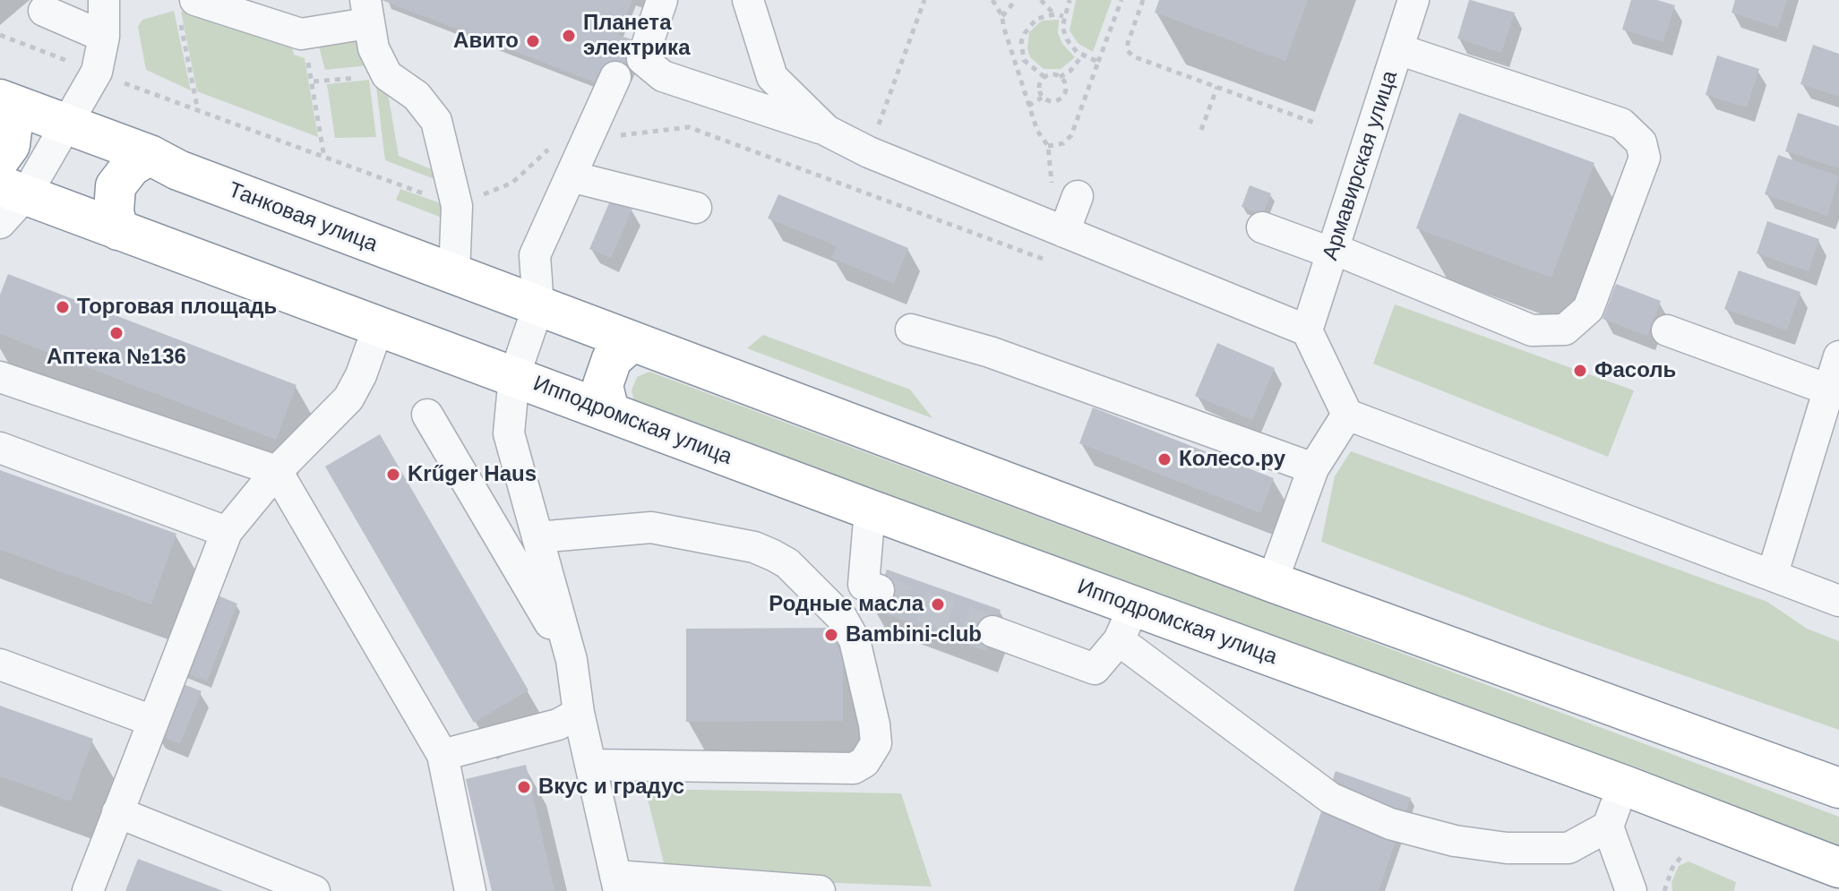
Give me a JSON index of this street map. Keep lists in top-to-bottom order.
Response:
{
  "streets": {
    "highway": ["Танковая улица", "Ипподромская улица"],
    "street": ["Армавирская улица"]
  },
  "places": [
    "Планета электрика",
    "Авито",
    "Торговая площадь",
    "Аптека №136",
    "Фасоль",
    "Колесо.ру",
    "Krűger Haus",
    "Родные масла",
    "Bambini-club",
    "Вкус и градус"
  ]
}
